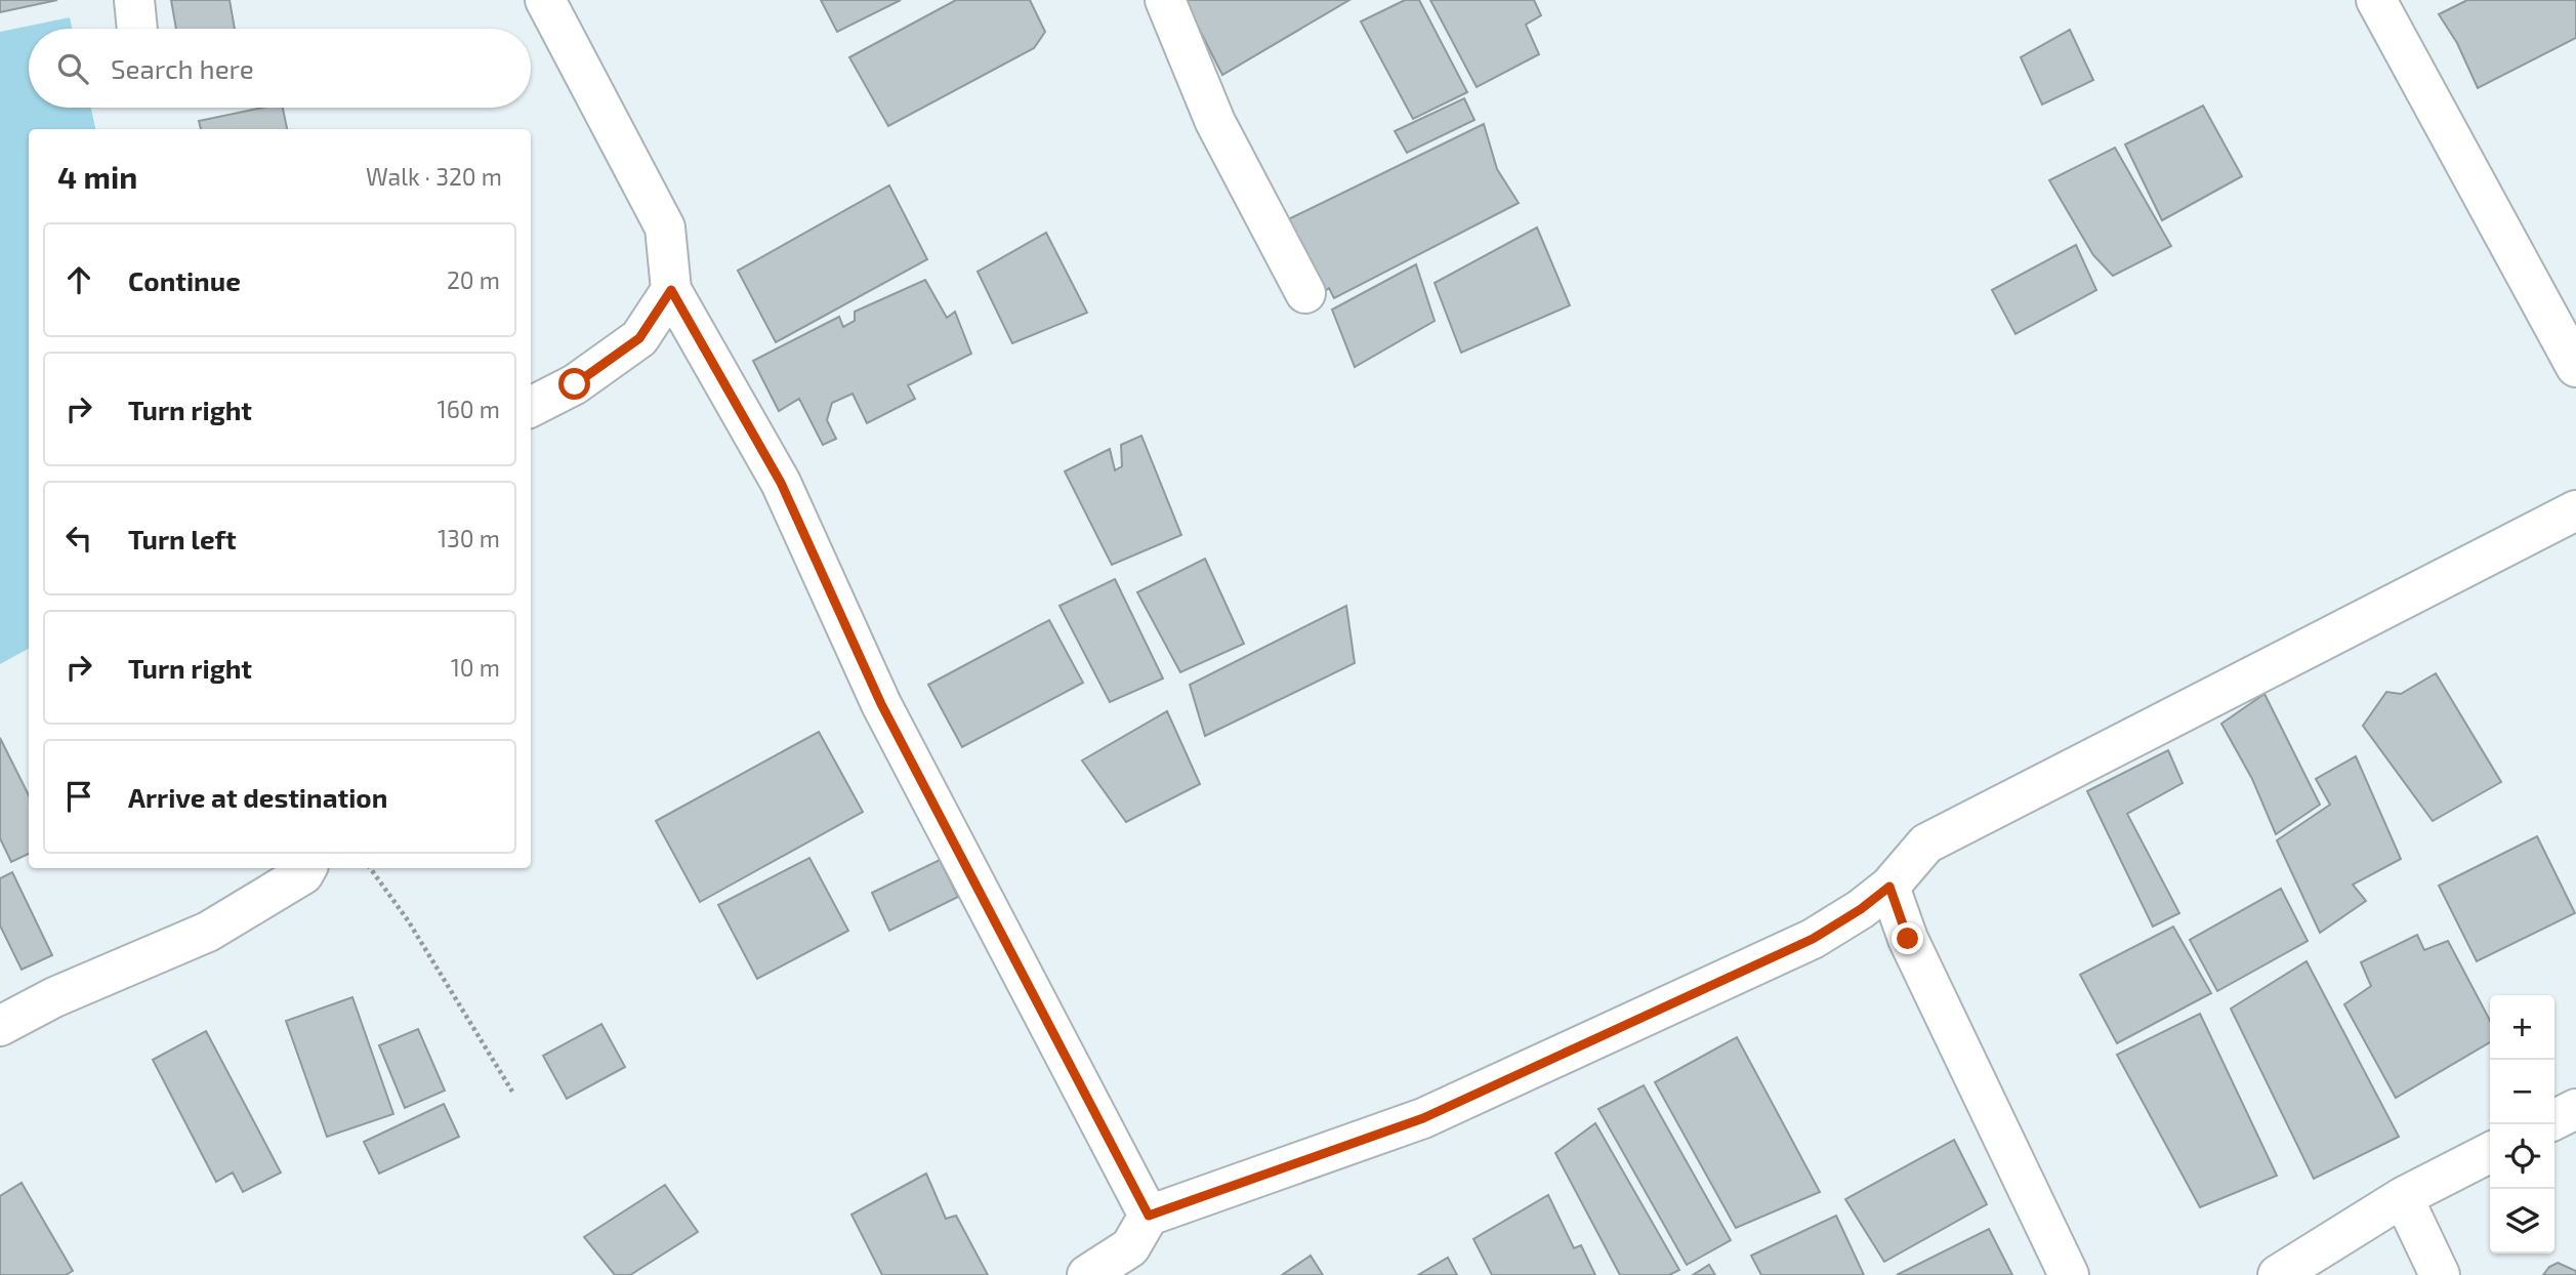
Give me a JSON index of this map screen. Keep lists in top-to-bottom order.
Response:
{
  "page": {
    "search": "Search here",
    "heading": ["4 min", "Walk · 320 m"],
    "list": [
      ["Continue", "20 m"],
      ["Turn right", "160 m"],
      ["Turn left", "130 m"],
      ["Turn right", "10 m"],
      "Arrive at destination"
    ],
    "map_buttons": ["+", "−"]
  }
}
